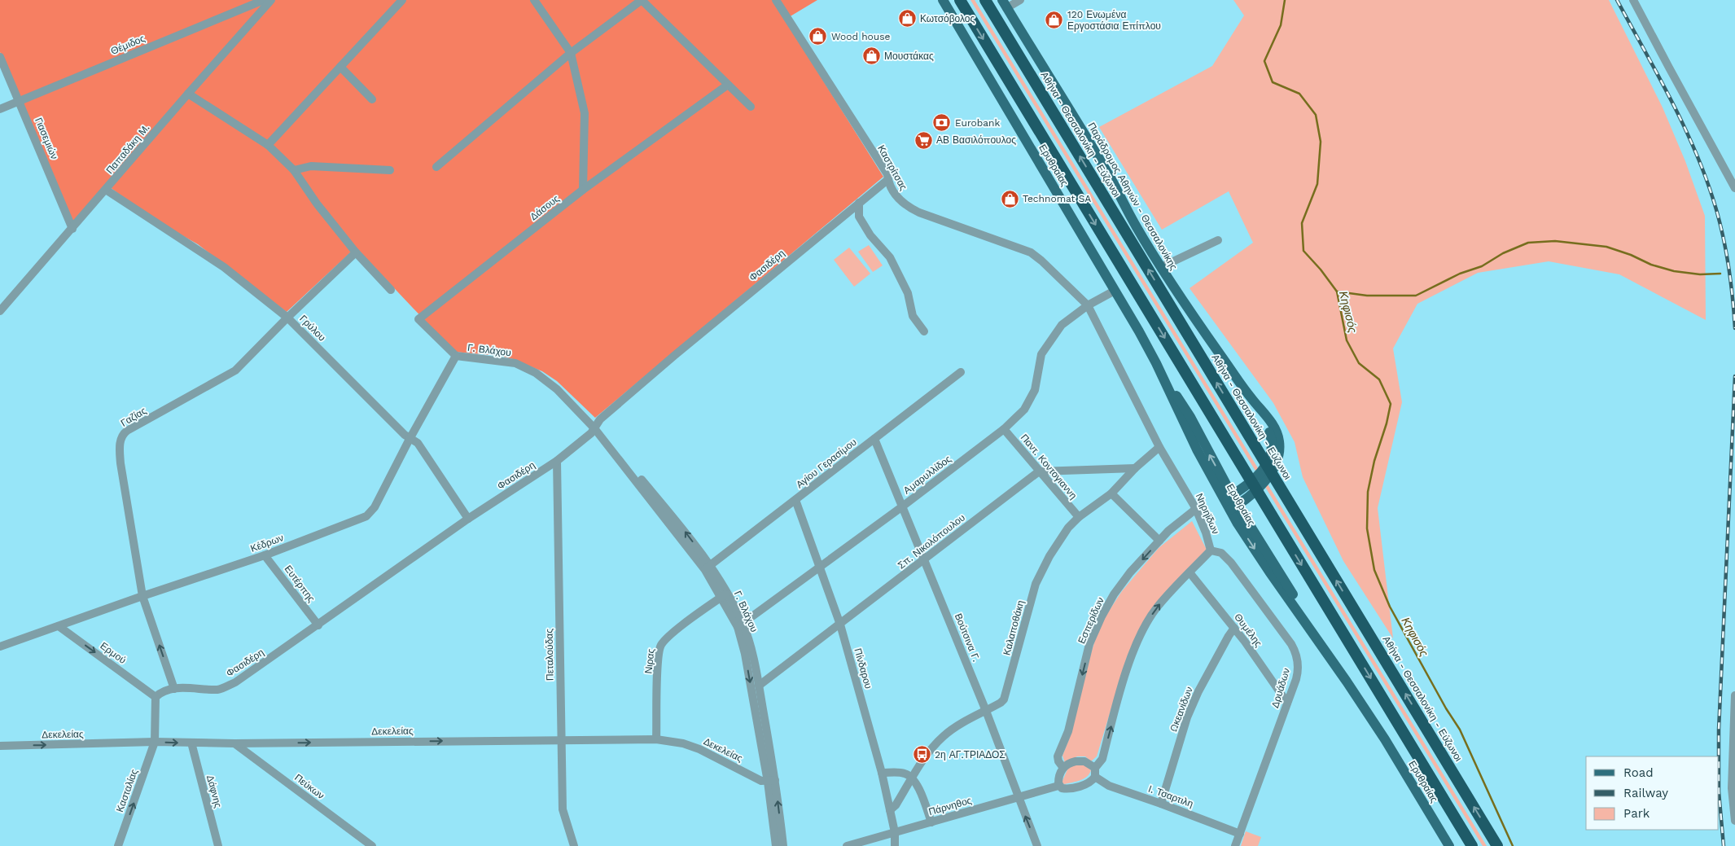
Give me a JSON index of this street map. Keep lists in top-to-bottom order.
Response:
{
  "streets": {
    "highway": ["Αθήνα - Θεσσαλονίκη - Εύζωνοι"],
    "main road": ["Ερυθραίας", "Παράδρομος Αθηνών - Θεσσαλονίκης"],
    "street": [
      "Θέμιδος",
      "Γιασεμιών",
      "Παπαδάκη Μ.",
      "Καστρίτσας",
      "Δάσους",
      "Φασιδέρη",
      "Γρύλου",
      "Γ. Βλάχου",
      "Γαζίας",
      "Αγίου Γερασίμου",
      "Παντ. Κοντογιαννη",
      "Αμαρυλλίδος",
      "Νηρηϊδων",
      "Σπ. Νικολόπουλου",
      "Κέδρων",
      "Ευτέρπης",
      "Εσπερίδων",
      "Καλαποθάκη",
      "Θυμέλης",
      "Βούτσινα Γ.",
      "Ερμού",
      "Πεταλούδας",
      "Νιρας",
      "Πίνδαρου",
      "Δρυάδων",
      "Ωκεανίδων",
      "Δεκελείας",
      "Πεύκων",
      "Κασταλίας",
      "Δάφνης",
      "Ι. Τσαρτιλη",
      "Πάρνηθος"
    ]
  },
  "crossings": [
    ["Θέμιδος", "Γιασεμιών"],
    ["Γιασεμιών", "Παπαδάκη Μ."],
    ["Παπαδάκη Μ.", "Γρύλου"],
    ["Ερυθραίας", "Παράδρομος Αθηνών - Θεσσαλονίκης"],
    ["Ερυθραίας", "Αμαρυλλίδος"],
    ["Καστρίτσας", "Φασιδέρη"],
    ["Καστρίτσας", "Αμαρυλλίδος"],
    ["Καστρίτσας", "Νηρηϊδων"],
    ["Δάσους", "Γ. Βλάχου"],
    ["Δάσους", "Κέδρων"],
    ["Φασιδέρη", "Γρύλου"],
    ["Φασιδέρη", "Γ. Βλάχου"],
    ["Φασιδέρη", "Γαζίας"],
    ["Φασιδέρη", "Ευτέρπης"],
    ["Φασιδέρη", "Ερμού"],
    ["Φασιδέρη", "Πεταλούδας"],
    ["Γρύλου", "Γαζίας"],
    ["Γρύλου", "Κέδρων"],
    ["Γ. Βλάχου", "Αγίου Γερασίμου"],
    ["Γ. Βλάχου", "Αμαρυλλίδος"],
    ["Γ. Βλάχου", "Σπ. Νικολόπουλου"],
    ["Γ. Βλάχου", "Κέδρων"],
    ["Γ. Βλάχου", "Νιρας"],
    ["Γ. Βλάχου", "Δεκελείας"],
    ["Γαζίας", "Κέδρων"],
    ["Αγίου Γερασίμου", "Βούτσινα Γ."],
    ["Αγίου Γερασίμου", "Πίνδαρου"],
    ["Παντ. Κοντογιαννη", "Αμαρυλλίδος"],
    ["Παντ. Κοντογιαννη", "Σπ. Νικολόπουλου"],
    ["Παντ. Κοντογιαννη", "Καλαποθάκη"],
    ["Αμαρυλλίδος", "Νηρηϊδων"],
    ["Αμαρυλλίδος", "Βούτσινα Γ."],
    ["Αμαρυλλίδος", "Πίνδαρου"],
    ["Νηρηϊδων", "Εσπερίδων"],
    ["Νηρηϊδων", "Καλαποθάκη"],
    ["Νηρηϊδων", "Θυμέλης"],
    ["Νηρηϊδων", "Δρυάδων"],
    ["Νηρηϊδων", "Ι. Τσαρτιλη"],
    ["Νηρηϊδων", "Πάρνηθος"],
    ["Σπ. Νικολόπουλου", "Βούτσινα Γ."],
    ["Σπ. Νικολόπουλου", "Πίνδαρου"],
    ["Κέδρων", "Ευτέρπης"],
    ["Κέδρων", "Ερμού"],
    ["Εσπερίδων", "Ι. Τσαρτιλη"],
    ["Εσπερίδων", "Πάρνηθος"],
    ["Καλαποθάκη", "Βούτσινα Γ."],
    ["Καλαποθάκη", "Πίνδαρου"],
    ["Θυμέλης", "Δρυάδων"],
    ["Θυμέλης", "Ωκεανίδων"],
    ["Βούτσινα Γ.", "Πάρνηθος"],
    ["Πεταλούδας", "Δεκελείας"],
    ["Νιρας", "Δεκελείας"],
    ["Πίνδαρου", "Πάρνηθος"],
    ["Δρυάδων", "Ι. Τσαρτιλη"],
    ["Ωκεανίδων", "Ι. Τσαρτιλη"],
    ["Δεκελείας", "Πεύκων"],
    ["Δεκελείας", "Κασταλίας"],
    ["Δεκελείας", "Δάφνης"],
    ["Ι. Τσαρτιλη", "Πάρνηθος"]
  ],
  "one_way": [
    "Νηρηϊδων",
    "Εσπερίδων",
    "Ερμού",
    "Δεκελείας",
    "Κασταλίας"
  ],
  "water": ["Κηφισός"],
  "places": {
    "shop": [
      "Κωτσόβολος",
      "120 Ενωμένα Εργοστάσια Επίπλου",
      "Wood house",
      "Μουστάκας",
      "Technomat SA"
    ],
    "bank": ["Eurobank"],
    "supermarket": ["ΑΒ Βασιλόπουλος"],
    "bus stop": ["2η ΑΓ.ΤΡΙΑΔΟΣ"]
  },
  "legend": ["Road", "Railway", "Park"]
}
